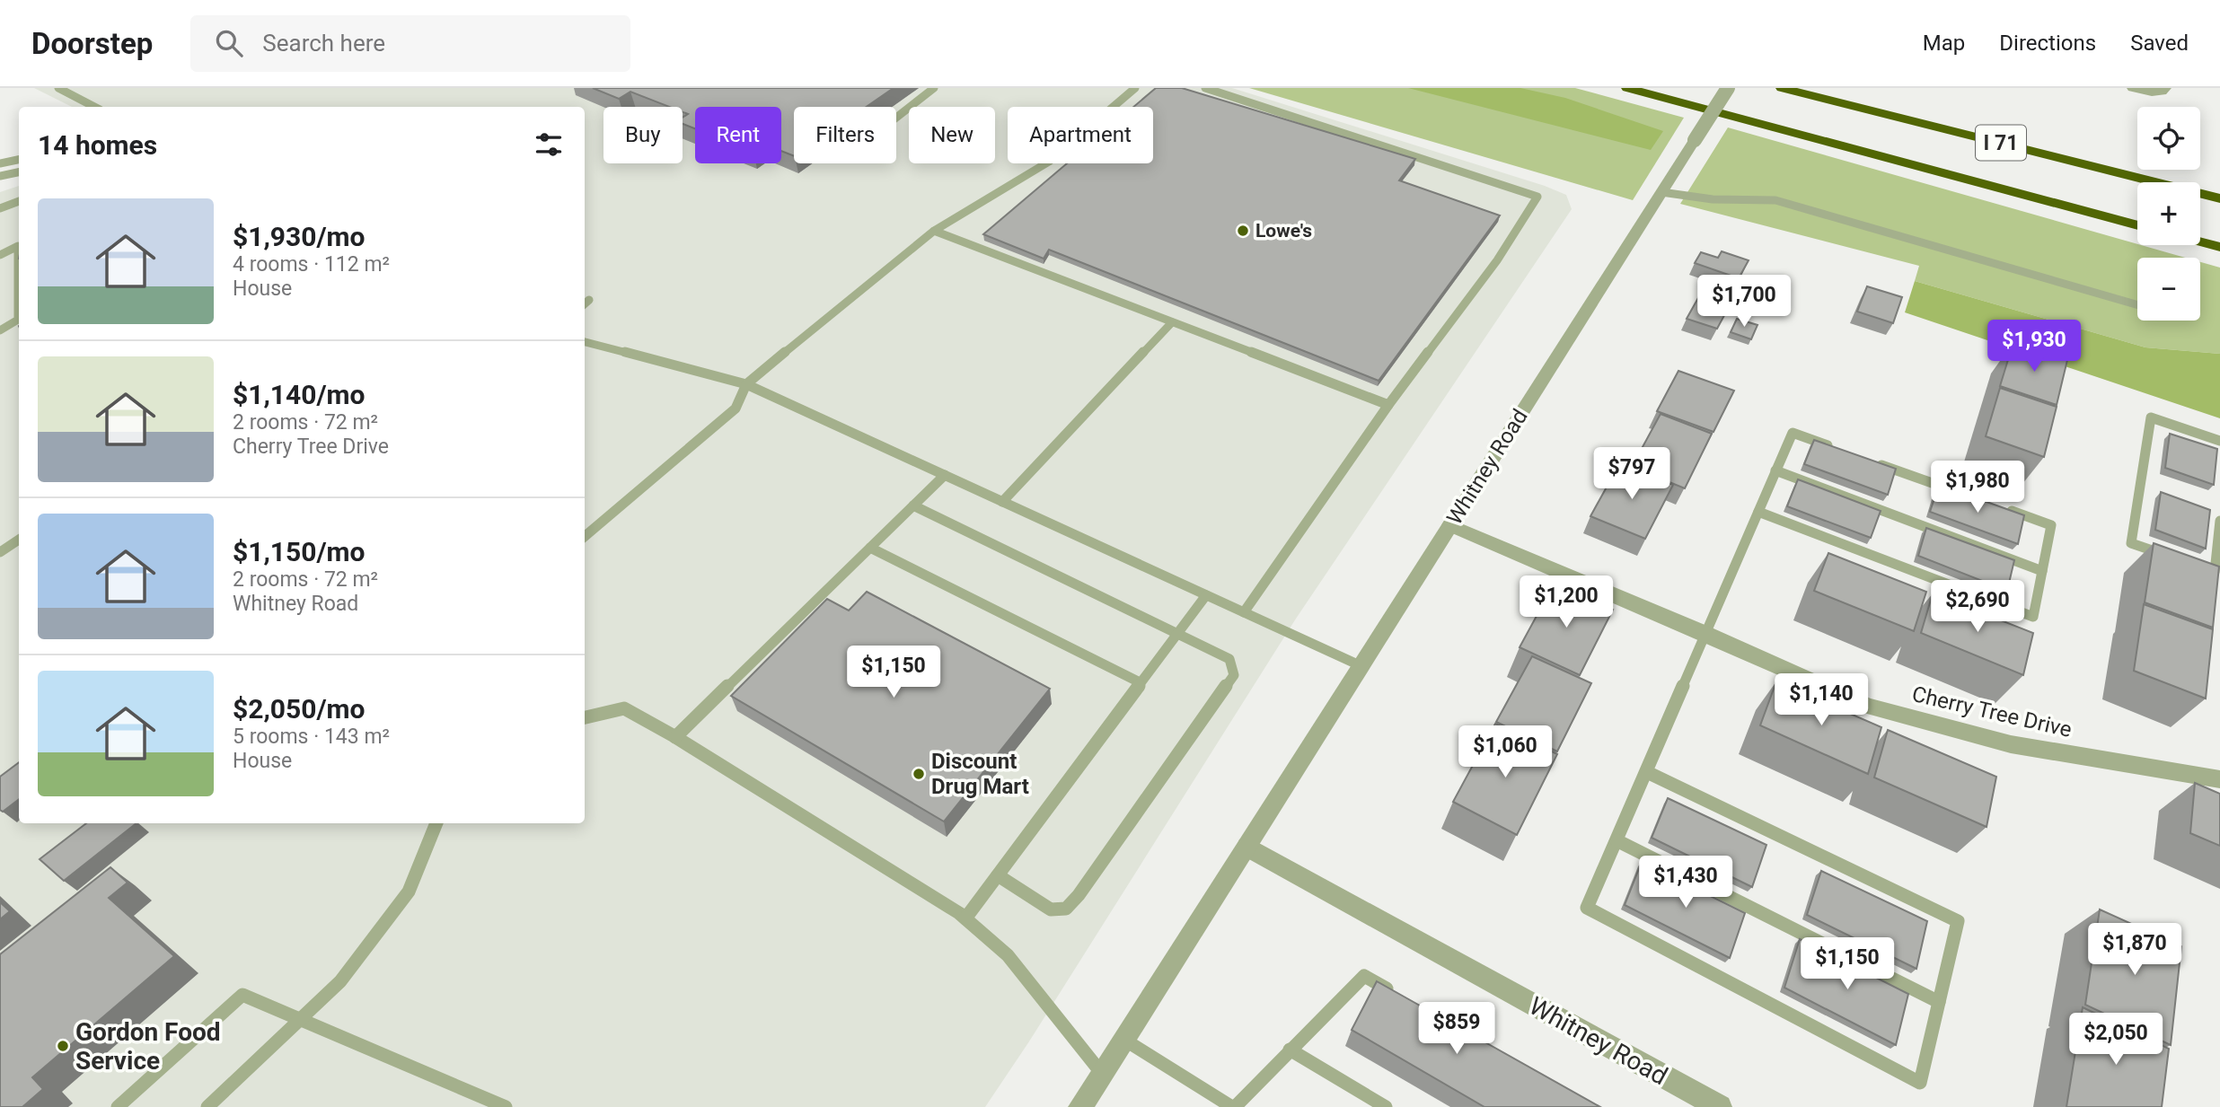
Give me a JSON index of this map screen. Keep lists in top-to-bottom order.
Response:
{
  "streets": {
    "highway": ["I 71"],
    "street": ["Whitney Road", "Cherry Tree Drive"]
  },
  "crossings": [
    ["Whitney Road", "Cherry Tree Drive"]
  ],
  "places": ["Lowe's", "Discount Drug Mart", "Gordon Food Service"],
  "page": {
    "header": "Doorstep",
    "search": "Search here",
    "nav": ["Map", "Directions", "Saved"],
    "map_buttons": ["+", "−"],
    "chip": [
      "Buy",
      "Rent",
      "Filters",
      "New",
      "Apartment"
    ],
    "heading": "14 homes",
    "list": [
      {
        "name": "$1,930/mo",
        "note": "4 rooms · 112 m² · House"
      },
      {
        "name": "$1,140/mo",
        "note": "2 rooms · 72 m² · Cherry Tree Drive"
      },
      {
        "name": "$1,150/mo",
        "note": "2 rooms · 72 m² · Whitney Road"
      },
      {
        "name": "$2,050/mo",
        "note": "5 rooms · 143 m² · House"
      }
    ],
    "price": [
      "$1,700",
      "$1,930",
      "$797",
      "$1,980",
      "$1,200",
      "$2,690",
      "$1,150",
      "$1,140",
      "$1,060",
      "$1,430",
      "$1,870",
      "$1,150",
      "$859",
      "$2,050"
    ]
  }
}
